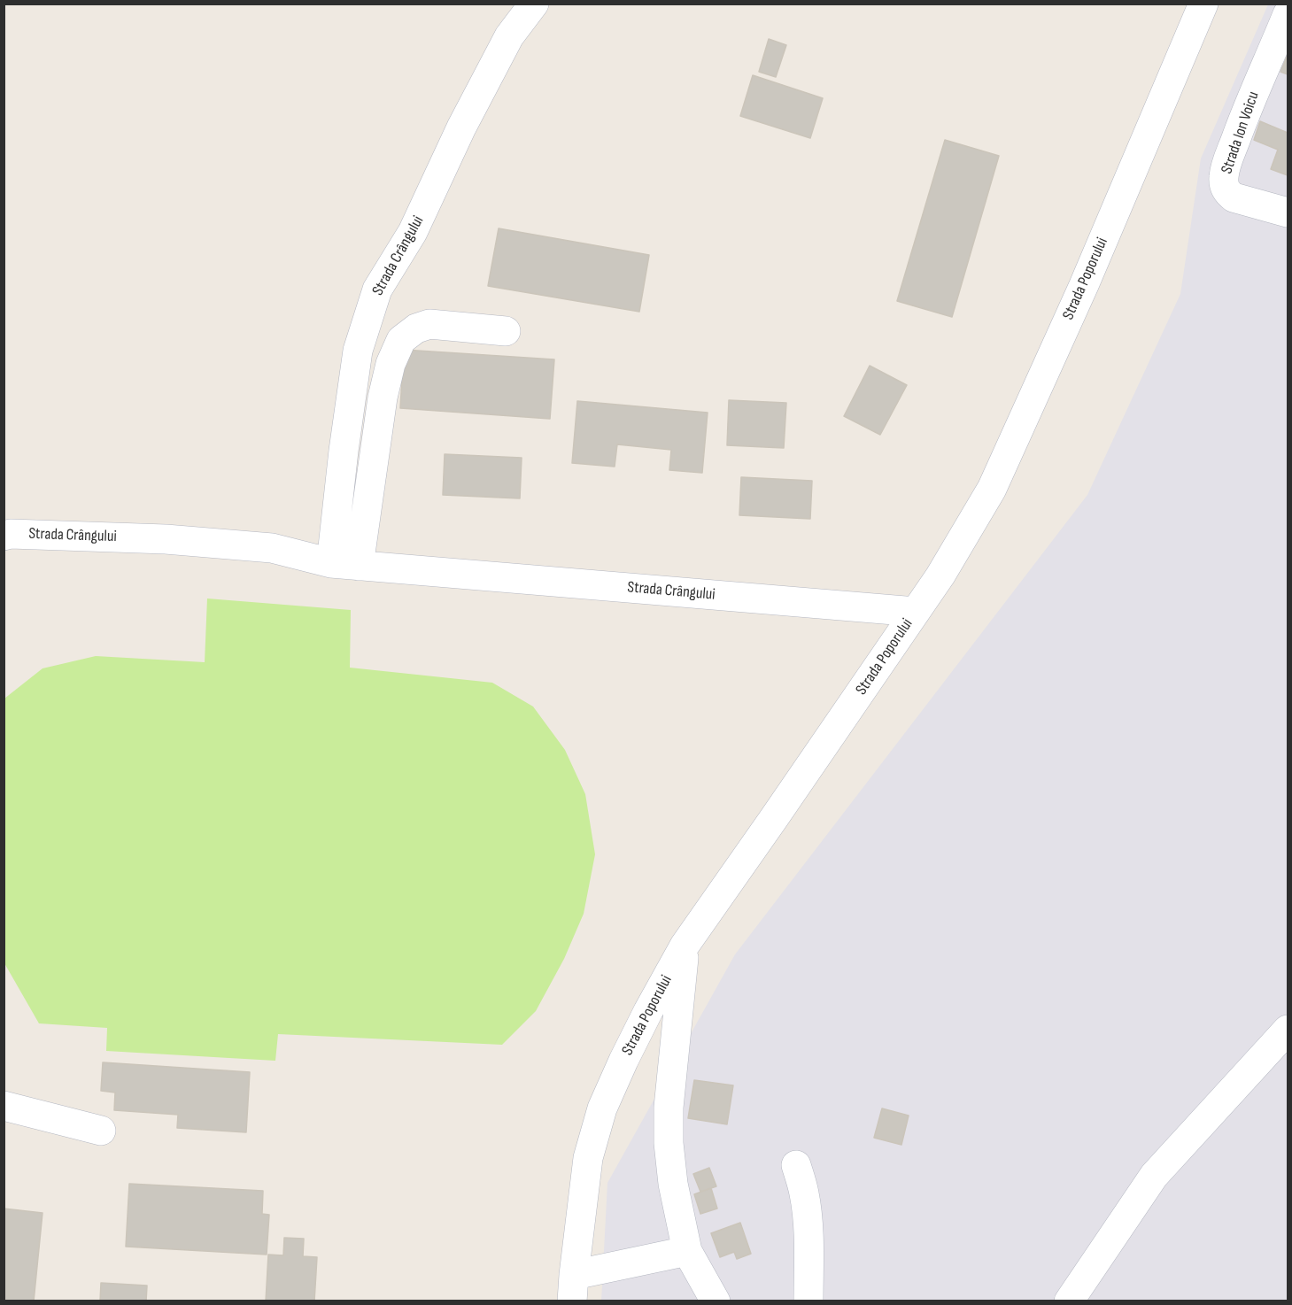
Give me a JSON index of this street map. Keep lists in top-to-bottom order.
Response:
{
  "streets": {
    "street": ["Strada Ion Voicu", "Strada Crângului", "Strada Poporului"]
  },
  "crossings": [
    ["Strada Crângului", "Strada Poporului"]
  ]
}
